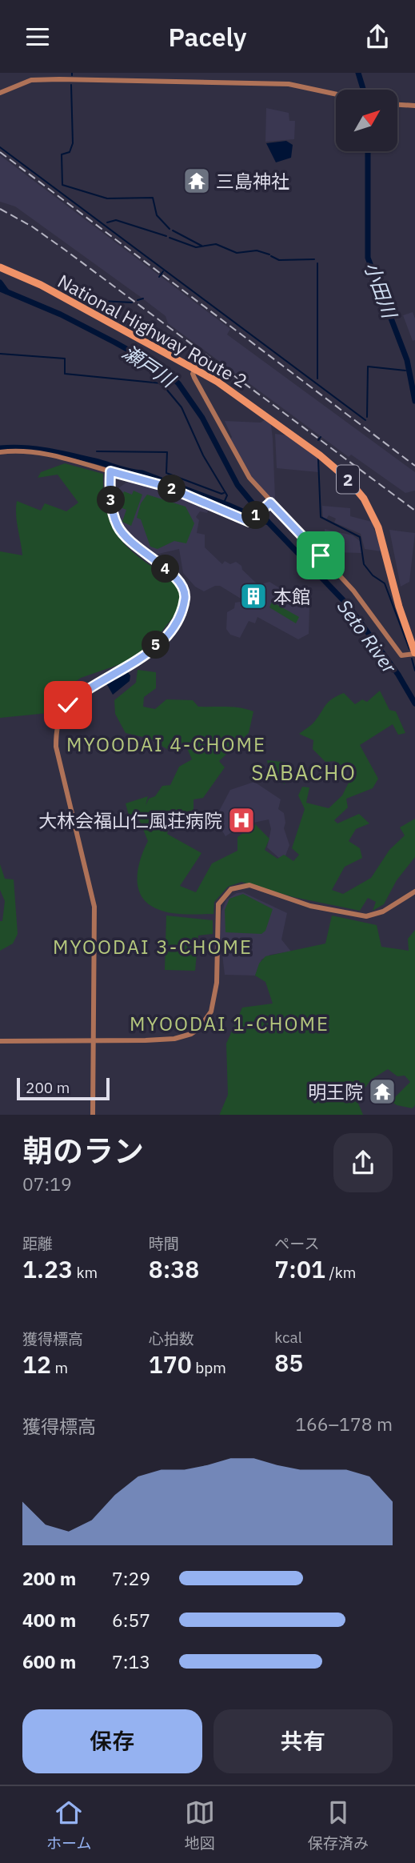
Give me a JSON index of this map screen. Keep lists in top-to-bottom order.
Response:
{
  "streets": {
    "highway": ["National Highway Route 2", "2"]
  },
  "districts": [
    "MYOODAI 4-CHOME",
    "SABACHO",
    "MYOODAI 3-CHOME",
    "MYOODAI 1-CHOME"
  ],
  "water": ["小田川", "瀬戸川", "Seto River"],
  "places": {
    "temple": ["三島神社", "明王院"],
    "building": ["本館"],
    "hospital": ["大林会福山仁風荘病院"]
  },
  "scale_bar": "200 m",
  "north": "top right",
  "page": {
    "header": "Pacely",
    "pins": [
      "2",
      "3",
      "1",
      "4",
      "5"
    ],
    "scale": "200 m",
    "heading": ["朝のラン", "07:19"],
    "stats": [
      ["距離", "1.23 km"],
      ["時間", "8:38"],
      ["ペース", "7:01 /km"],
      ["獲得標高", "12 m"],
      ["心拍数", "170 bpm"],
      ["kcal", "85"]
    ],
    "chart": ["獲得標高", "166–178 m"],
    "list": [
      {
        "name": "200 m",
        "note": "7:29"
      },
      {
        "name": "400 m",
        "note": "6:57"
      },
      {
        "name": "600 m",
        "note": "7:13"
      }
    ],
    "buttons": ["保存", "共有"],
    "tabs": ["ホーム", "地図", "保存済み"]
  }
}
